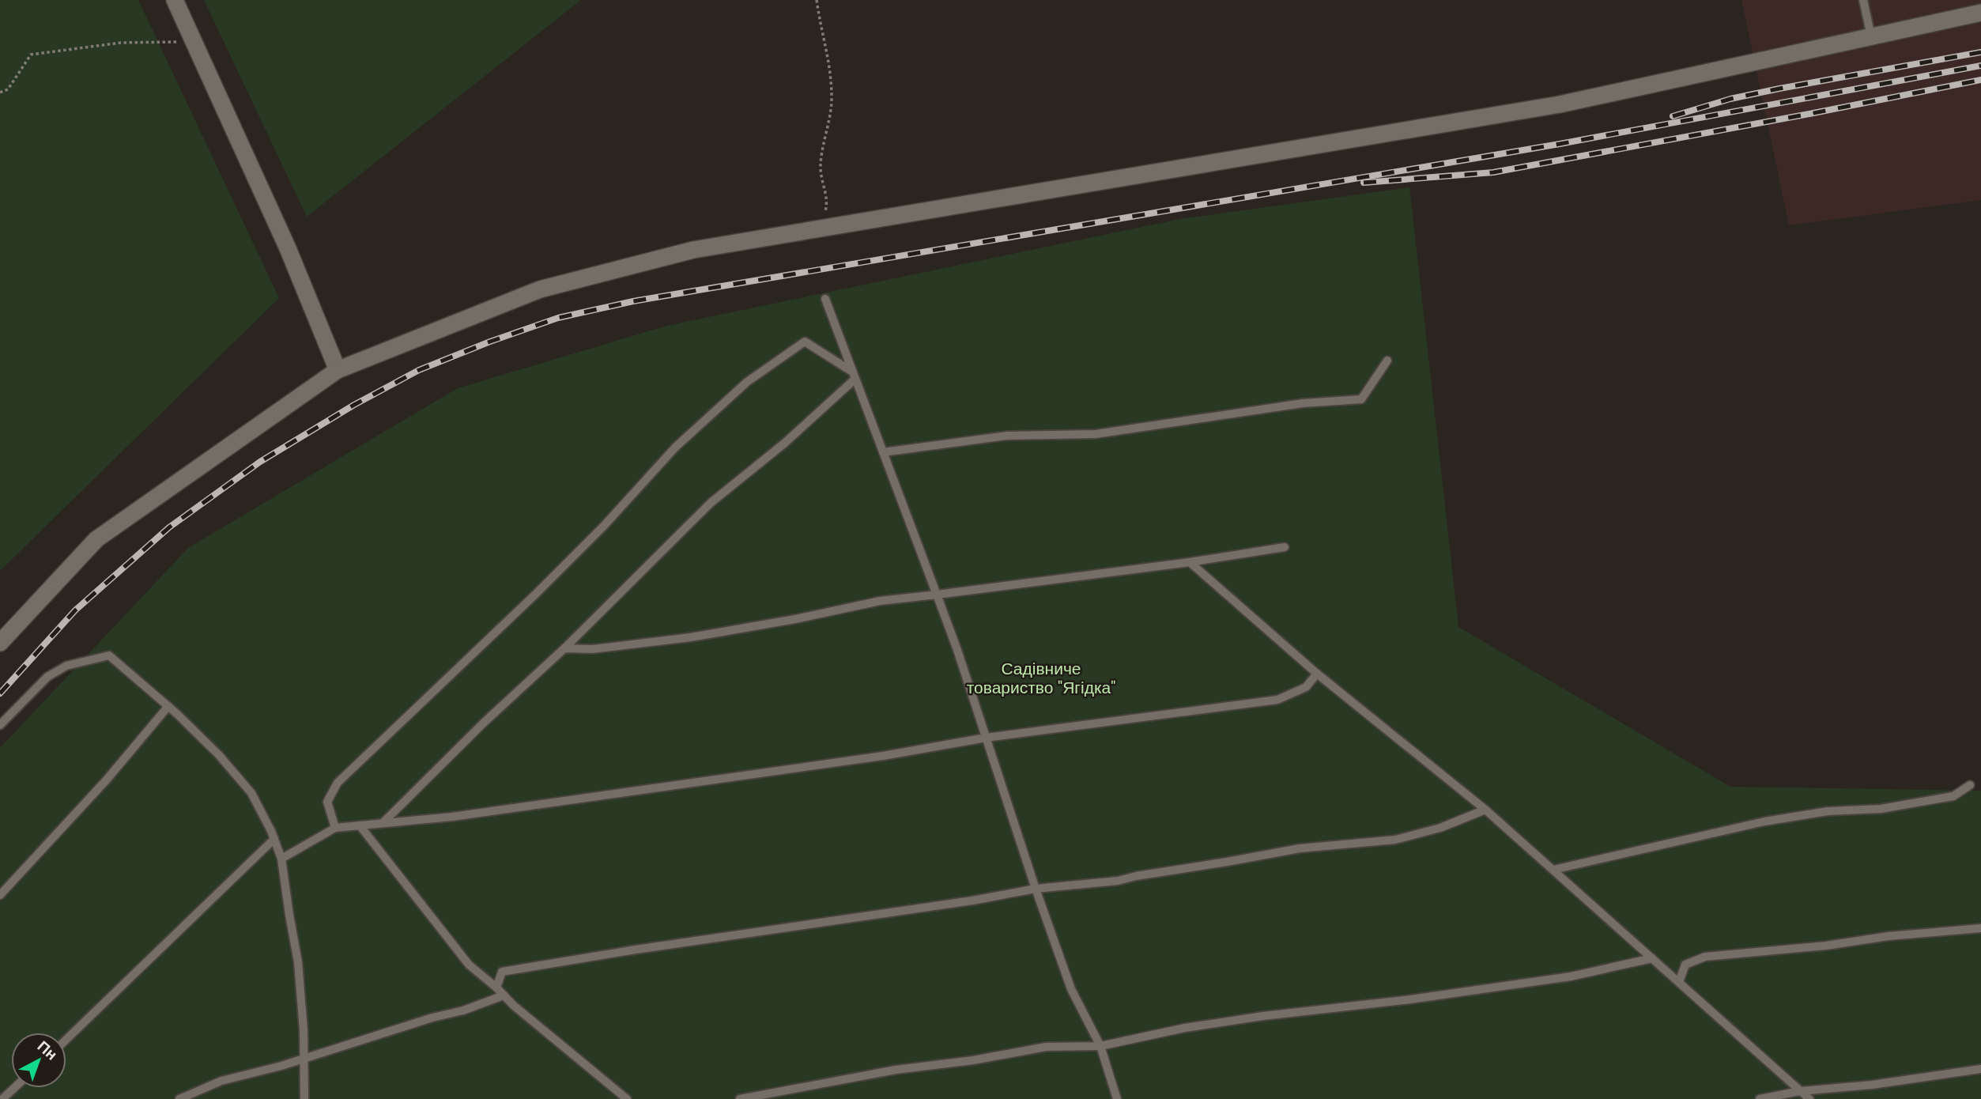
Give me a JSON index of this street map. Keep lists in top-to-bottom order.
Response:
{
  "parks": ["Садівниче товариство \"Ягідка\""],
  "north": "top right"
}
